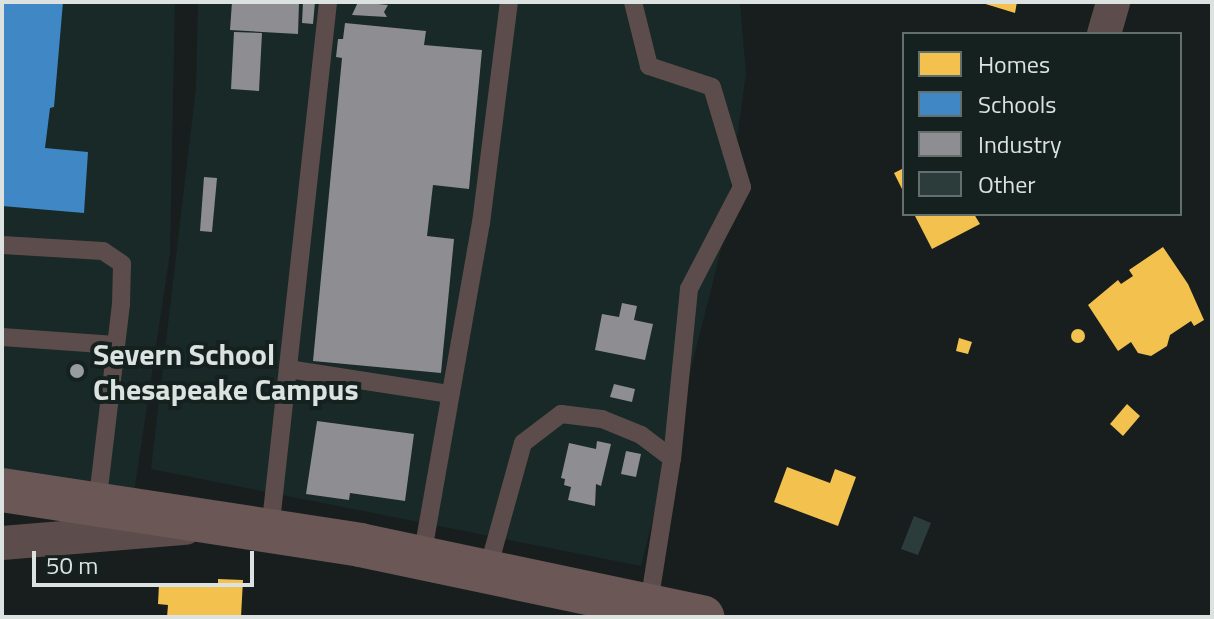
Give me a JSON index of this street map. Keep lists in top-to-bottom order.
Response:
{
  "places": ["Severn School Chesapeake Campus"],
  "legend": [
    "Homes",
    "Schools",
    "Industry",
    "Other"
  ],
  "scale_bar": "50 m"
}
